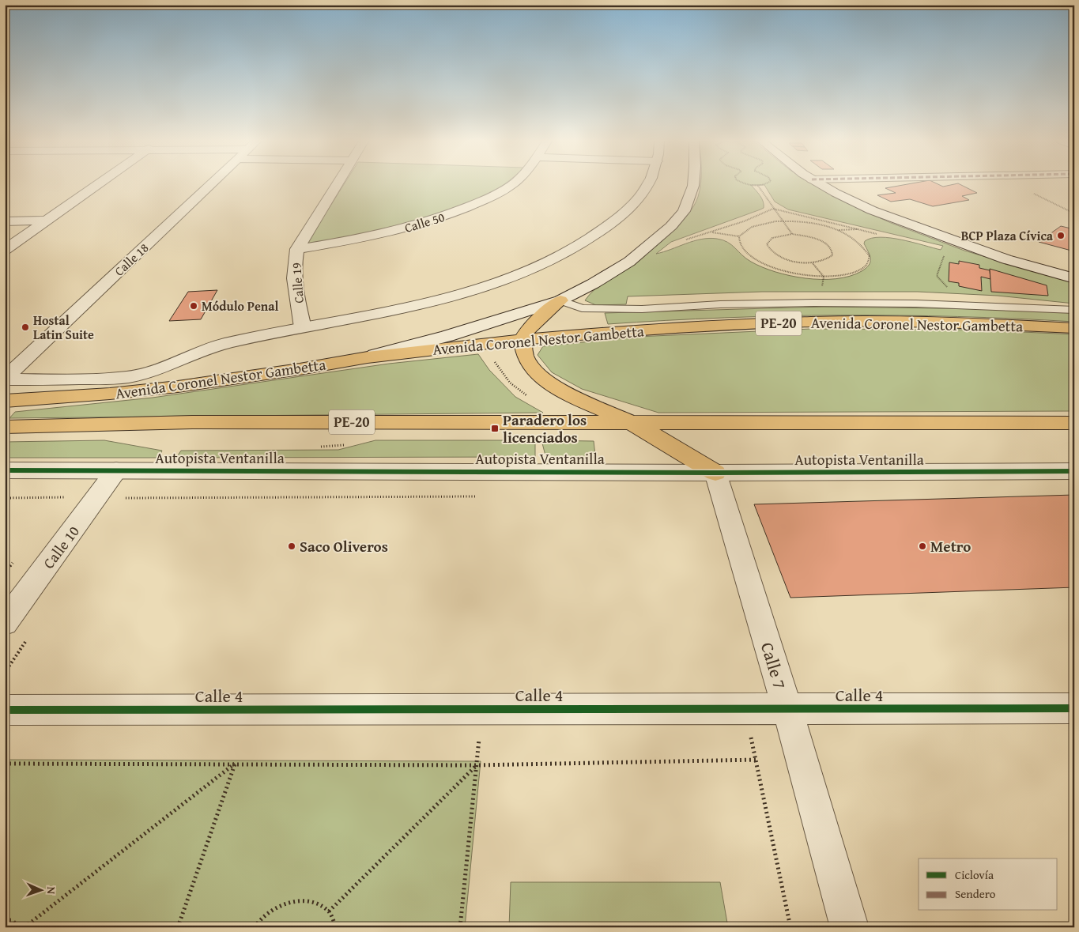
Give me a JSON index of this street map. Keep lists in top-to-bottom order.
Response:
{
  "streets": {
    "highway": ["PE-20", "Avenida Coronel Nestor Gambetta"],
    "street": [
      "Calle 50",
      "Calle 18",
      "Calle 19",
      "Autopista Ventanilla",
      "Calle 10",
      "Calle 7",
      "Calle 4"
    ]
  },
  "crossings": [
    ["Calle 50", "Calle 19"],
    ["Autopista Ventanilla", "Calle 10"],
    ["Autopista Ventanilla", "Calle 7"],
    ["Calle 7", "Calle 4"]
  ],
  "places": {
    "other": [
      "BCP Plaza Cívica",
      "Módulo Penal",
      "Hostal Latin Suite",
      "Saco Oliveros",
      "Metro"
    ],
    "transit": ["Paradero los licenciados"]
  },
  "legend": ["Ciclovía", "Sendero"],
  "north": "right"
}
